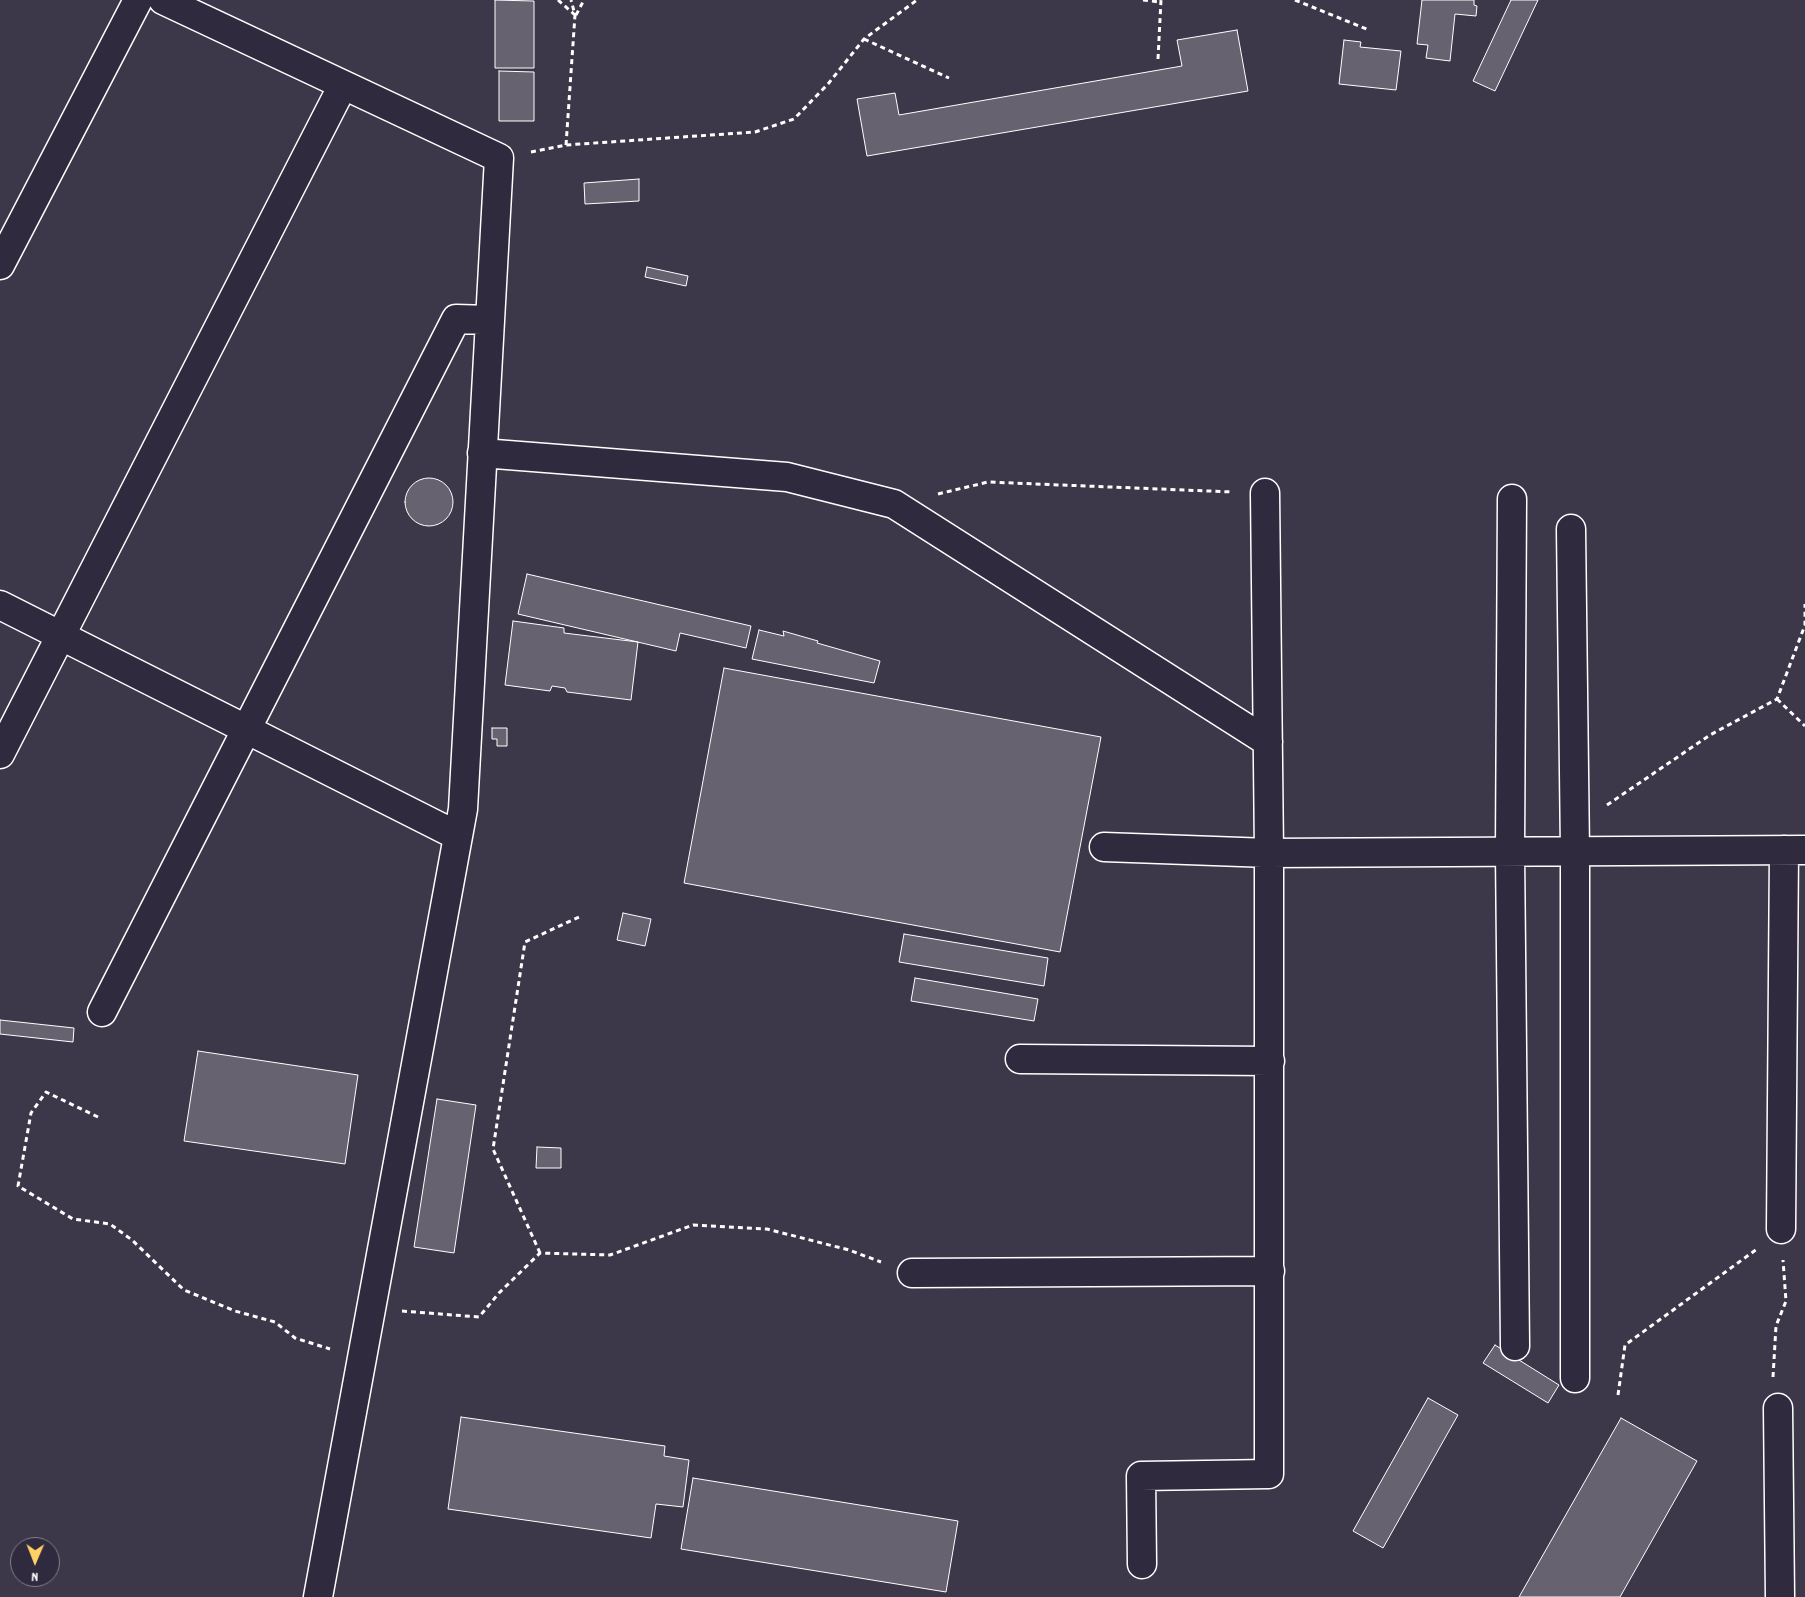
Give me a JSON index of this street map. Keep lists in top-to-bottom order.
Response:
{
  "north": "bottom"
}
